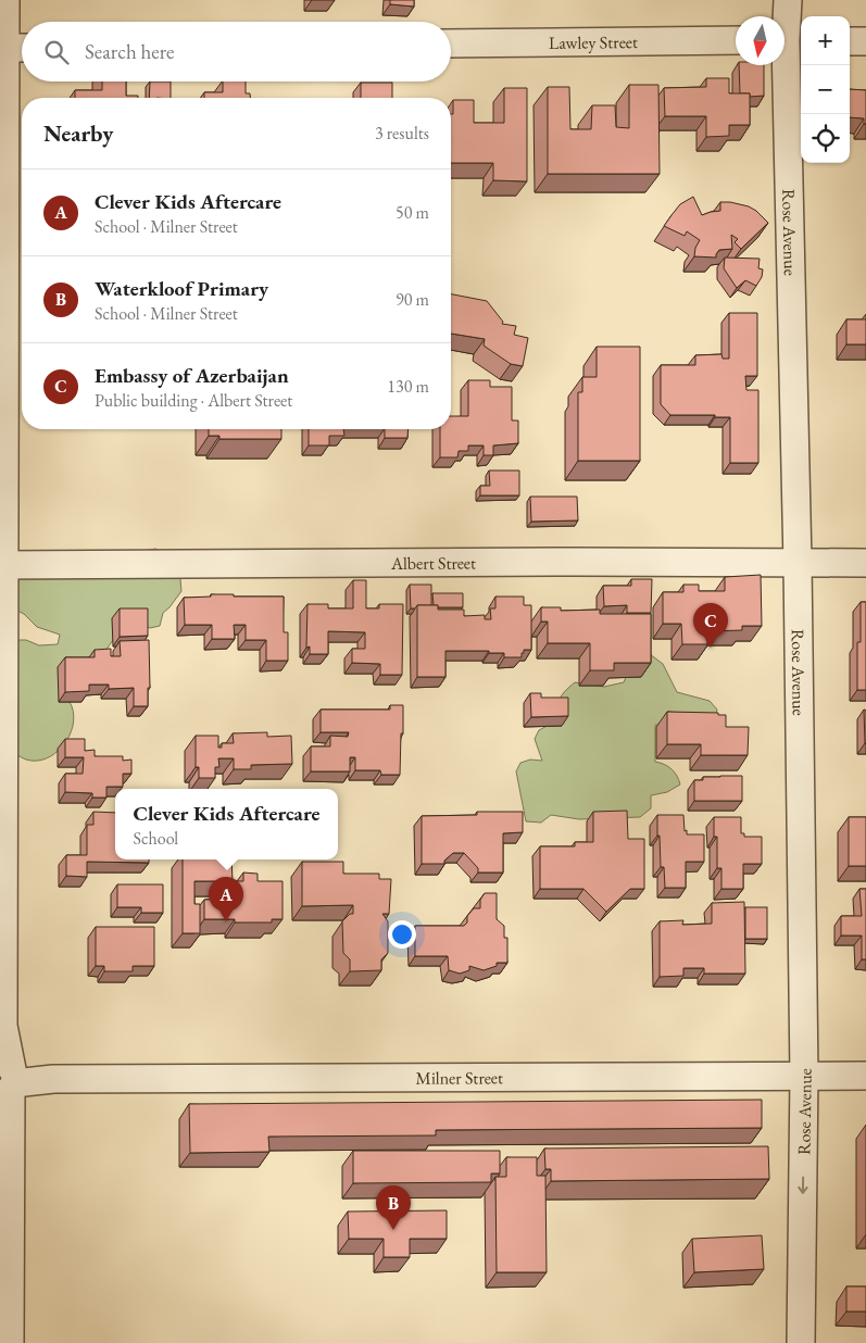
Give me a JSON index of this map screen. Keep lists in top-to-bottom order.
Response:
{
  "streets": {
    "street": [
      "Lawley Street",
      "Rose Avenue",
      "Albert Street",
      "Milner Street"
    ]
  },
  "crossings": [
    ["Rose Avenue", "Albert Street"],
    ["Rose Avenue", "Milner Street"]
  ],
  "north": "bottom",
  "page": {
    "map_buttons": ["+", "−"],
    "search": "Search here",
    "heading": ["Nearby", "3 results"],
    "list": [
      {
        "mark": "A",
        "name": "Clever Kids Aftercare",
        "note": "School · Milner Street",
        "value": "50 m"
      },
      {
        "mark": "B",
        "name": "Waterkloof Primary",
        "note": "School · Milner Street",
        "value": "90 m"
      },
      {
        "mark": "C",
        "name": "Embassy of Azerbaijan",
        "note": "Public building · Albert Street",
        "value": "130 m"
      }
    ],
    "pins": ["C", "A", "B"],
    "popup": ["Clever Kids Aftercare", "School"]
  }
}
